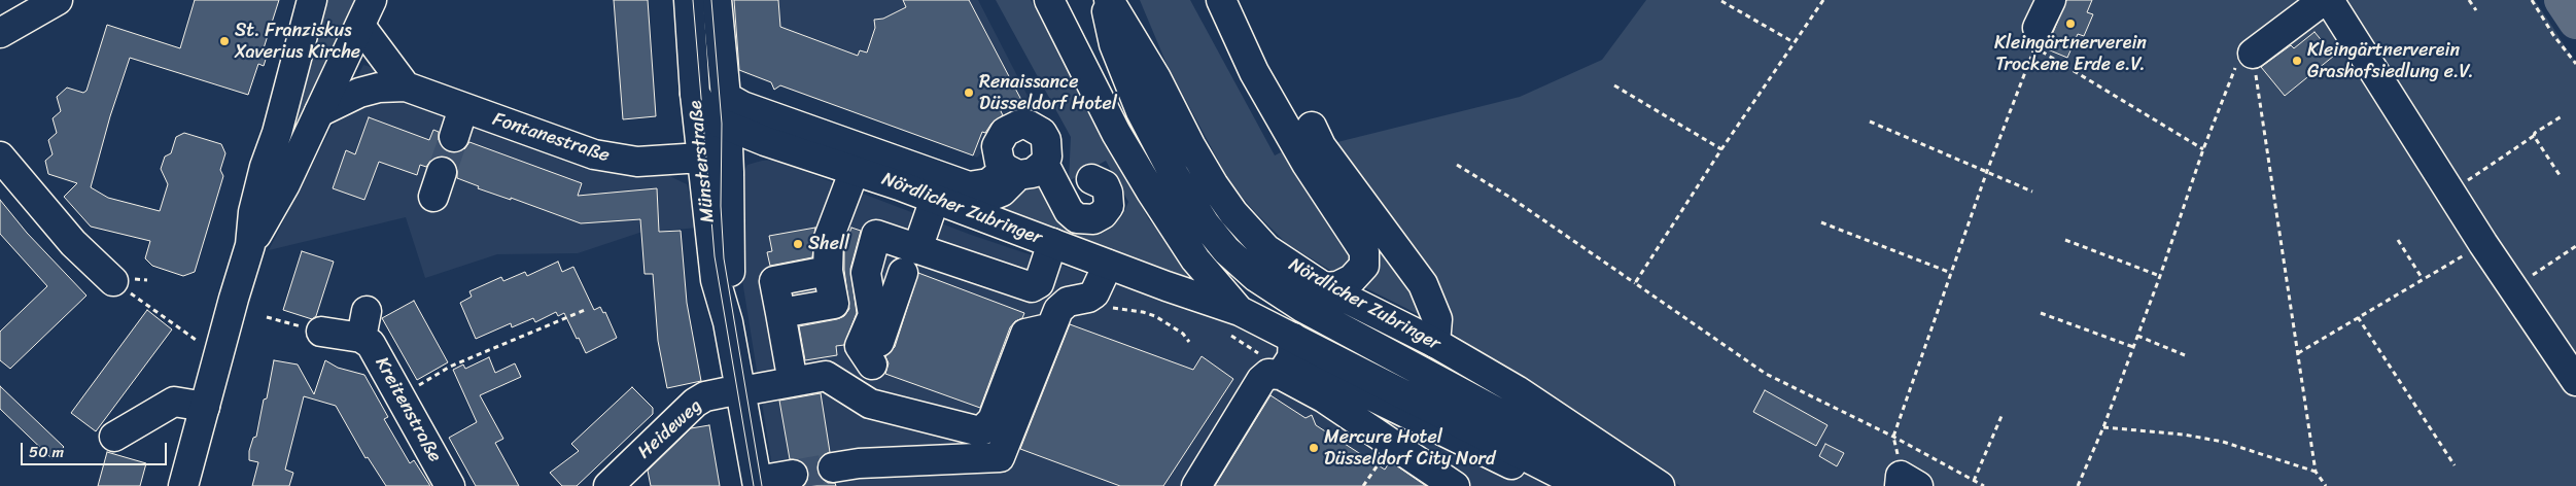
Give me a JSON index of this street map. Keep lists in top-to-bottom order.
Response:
{
  "streets": {
    "main road": [
      "Fontanestraße",
      "Münsterstraße",
      "Nördlicher Zubringer",
      "Kreitenstraße",
      "Heideweg"
    ]
  },
  "crossings": [
    ["Fontanestraße", "Münsterstraße"],
    ["Münsterstraße", "Nördlicher Zubringer"],
    ["Münsterstraße", "Heideweg"]
  ],
  "places": [
    "Kleingärtnerverein Trockene Erde e.V.",
    "St. Franziskus Xaverius Kirche",
    "Kleingärtnerverein Grashofsiedlung e.V.",
    "Renaissance Düsseldorf Hotel",
    "Shell",
    "Mercure Hotel Düsseldorf City Nord"
  ],
  "scale_bar": "50 m"
}
